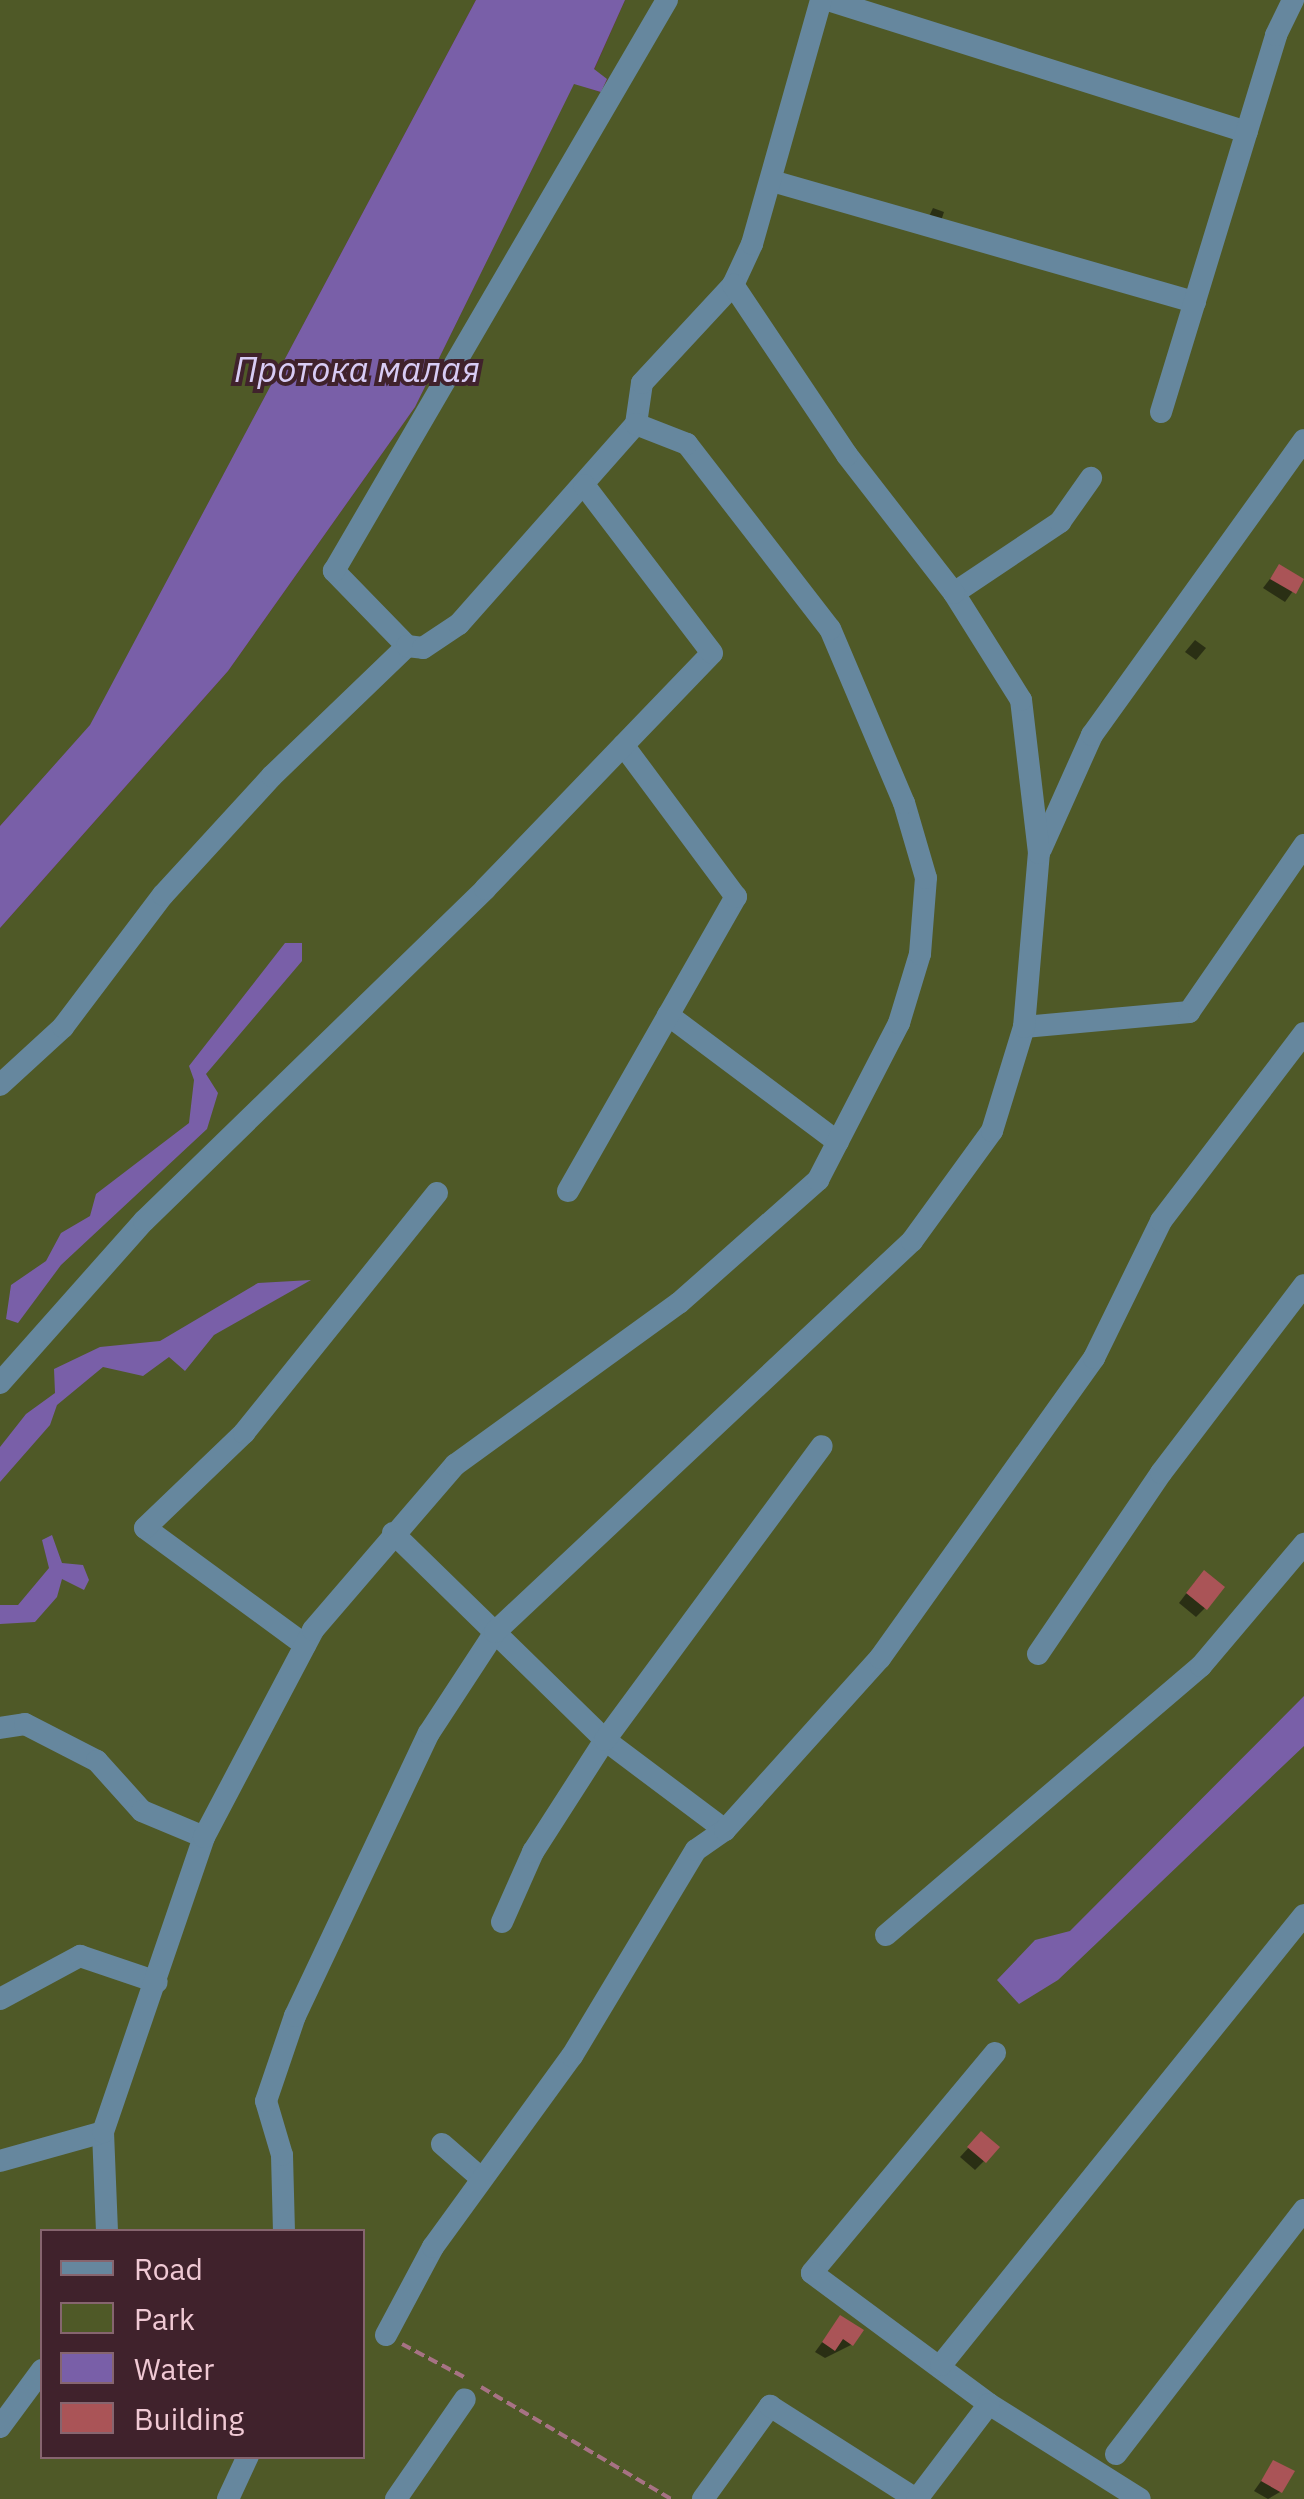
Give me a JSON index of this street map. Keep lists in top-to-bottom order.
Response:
{
  "water": ["Протока малая"],
  "legend": [
    "Road",
    "Park",
    "Water",
    "Building"
  ]
}
